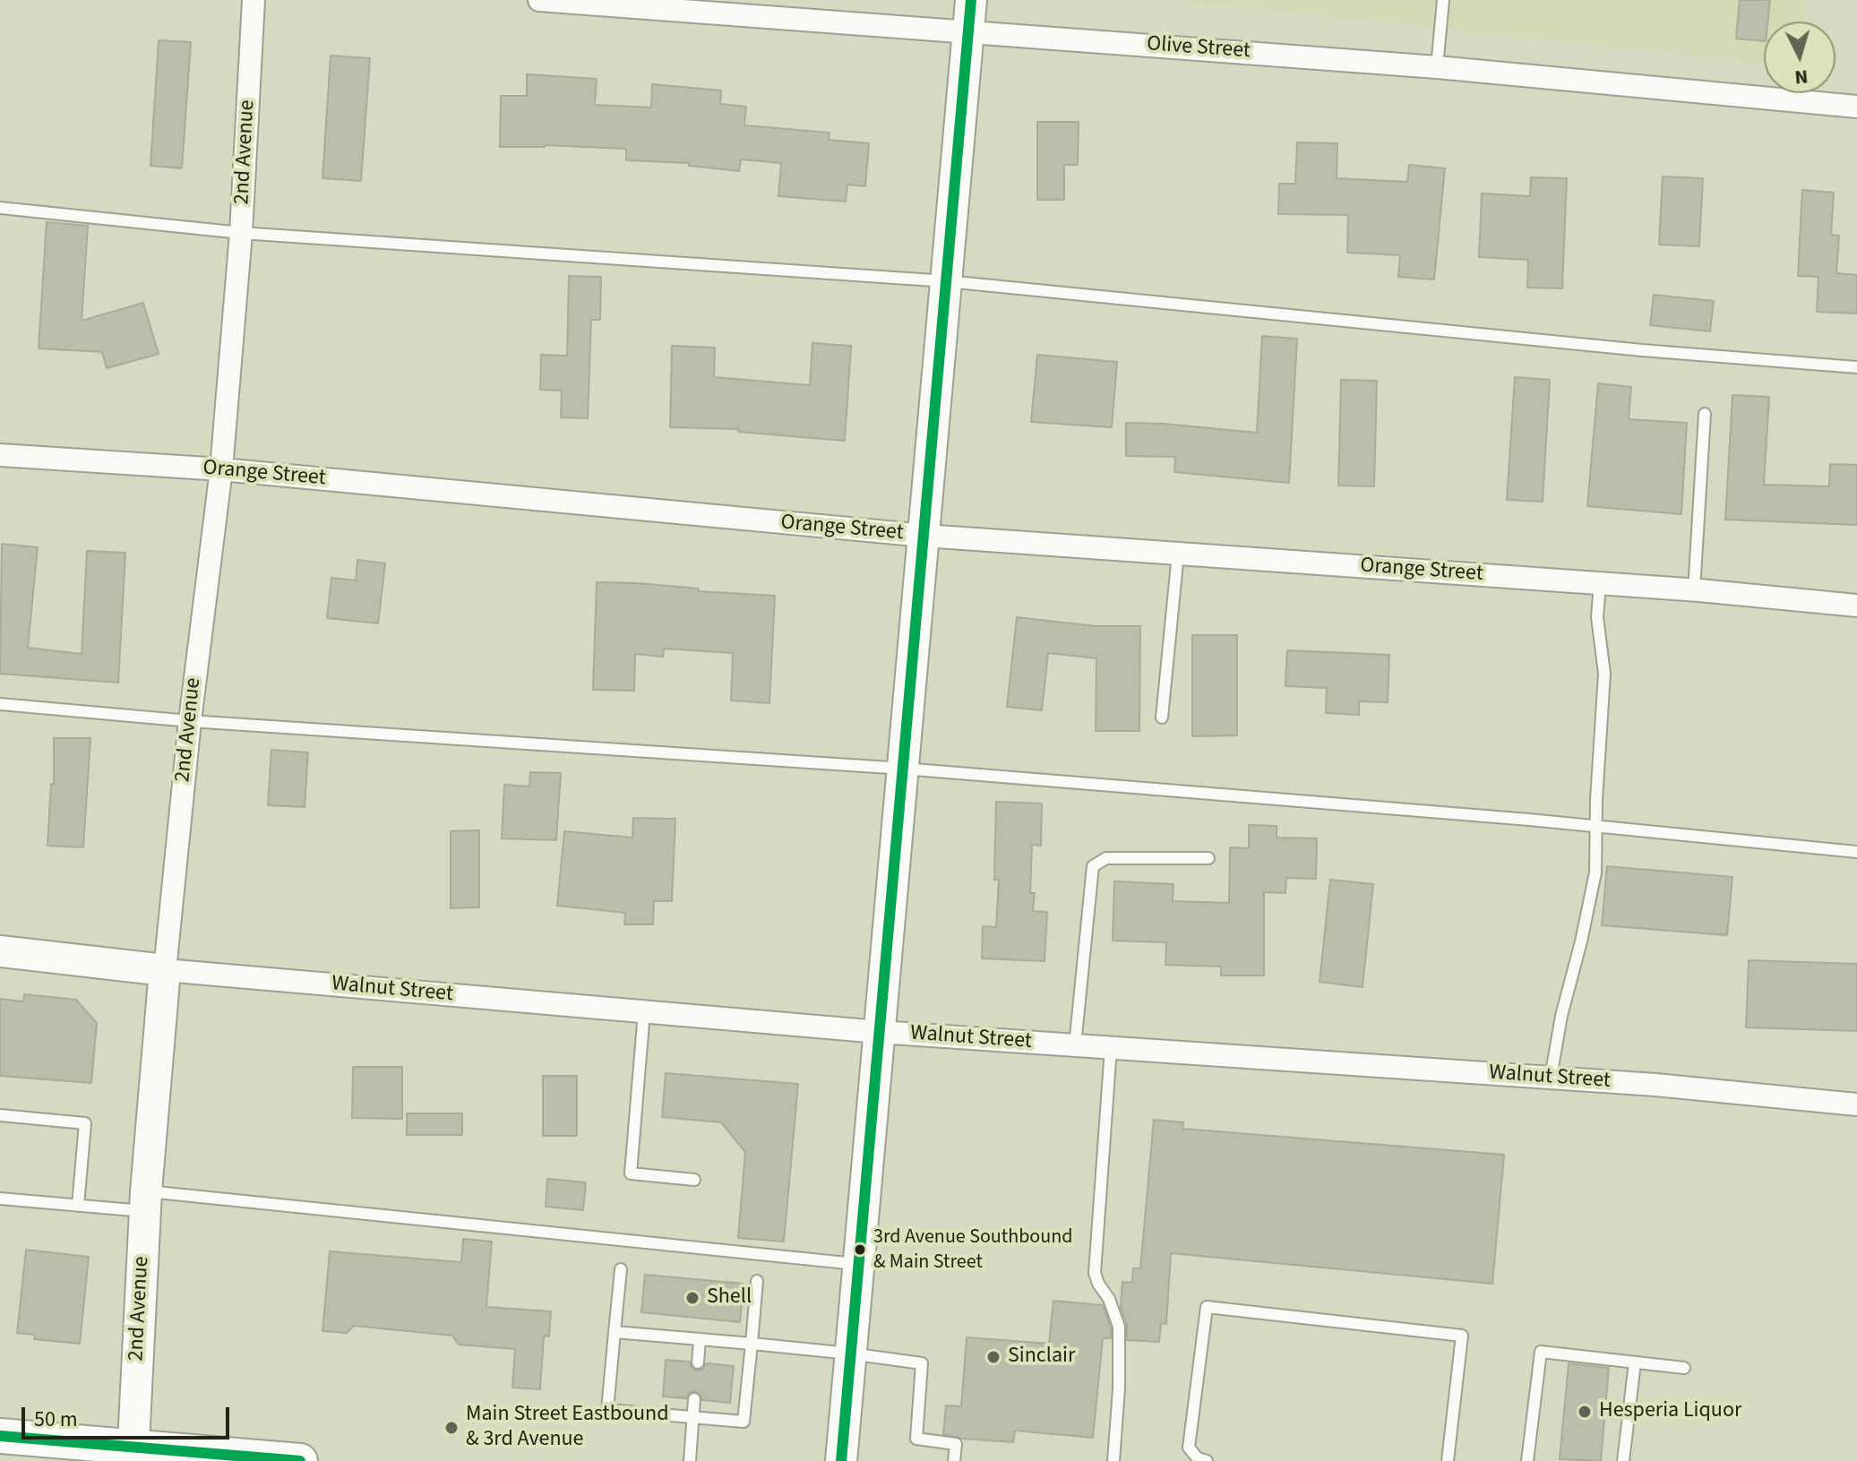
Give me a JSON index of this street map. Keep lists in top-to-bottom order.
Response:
{
  "streets": {
    "street": [
      "Olive Street",
      "2nd Avenue",
      "Orange Street",
      "Walnut Street"
    ]
  },
  "crossings": [
    ["2nd Avenue", "Orange Street"],
    ["2nd Avenue", "Walnut Street"]
  ],
  "places": [
    "3rd Avenue Southbound & Main Street",
    "Shell",
    "Sinclair",
    "Hesperia Liquor",
    "Main Street Eastbound & 3rd Avenue"
  ],
  "scale_bar": "50 m",
  "north": "bottom"
}
